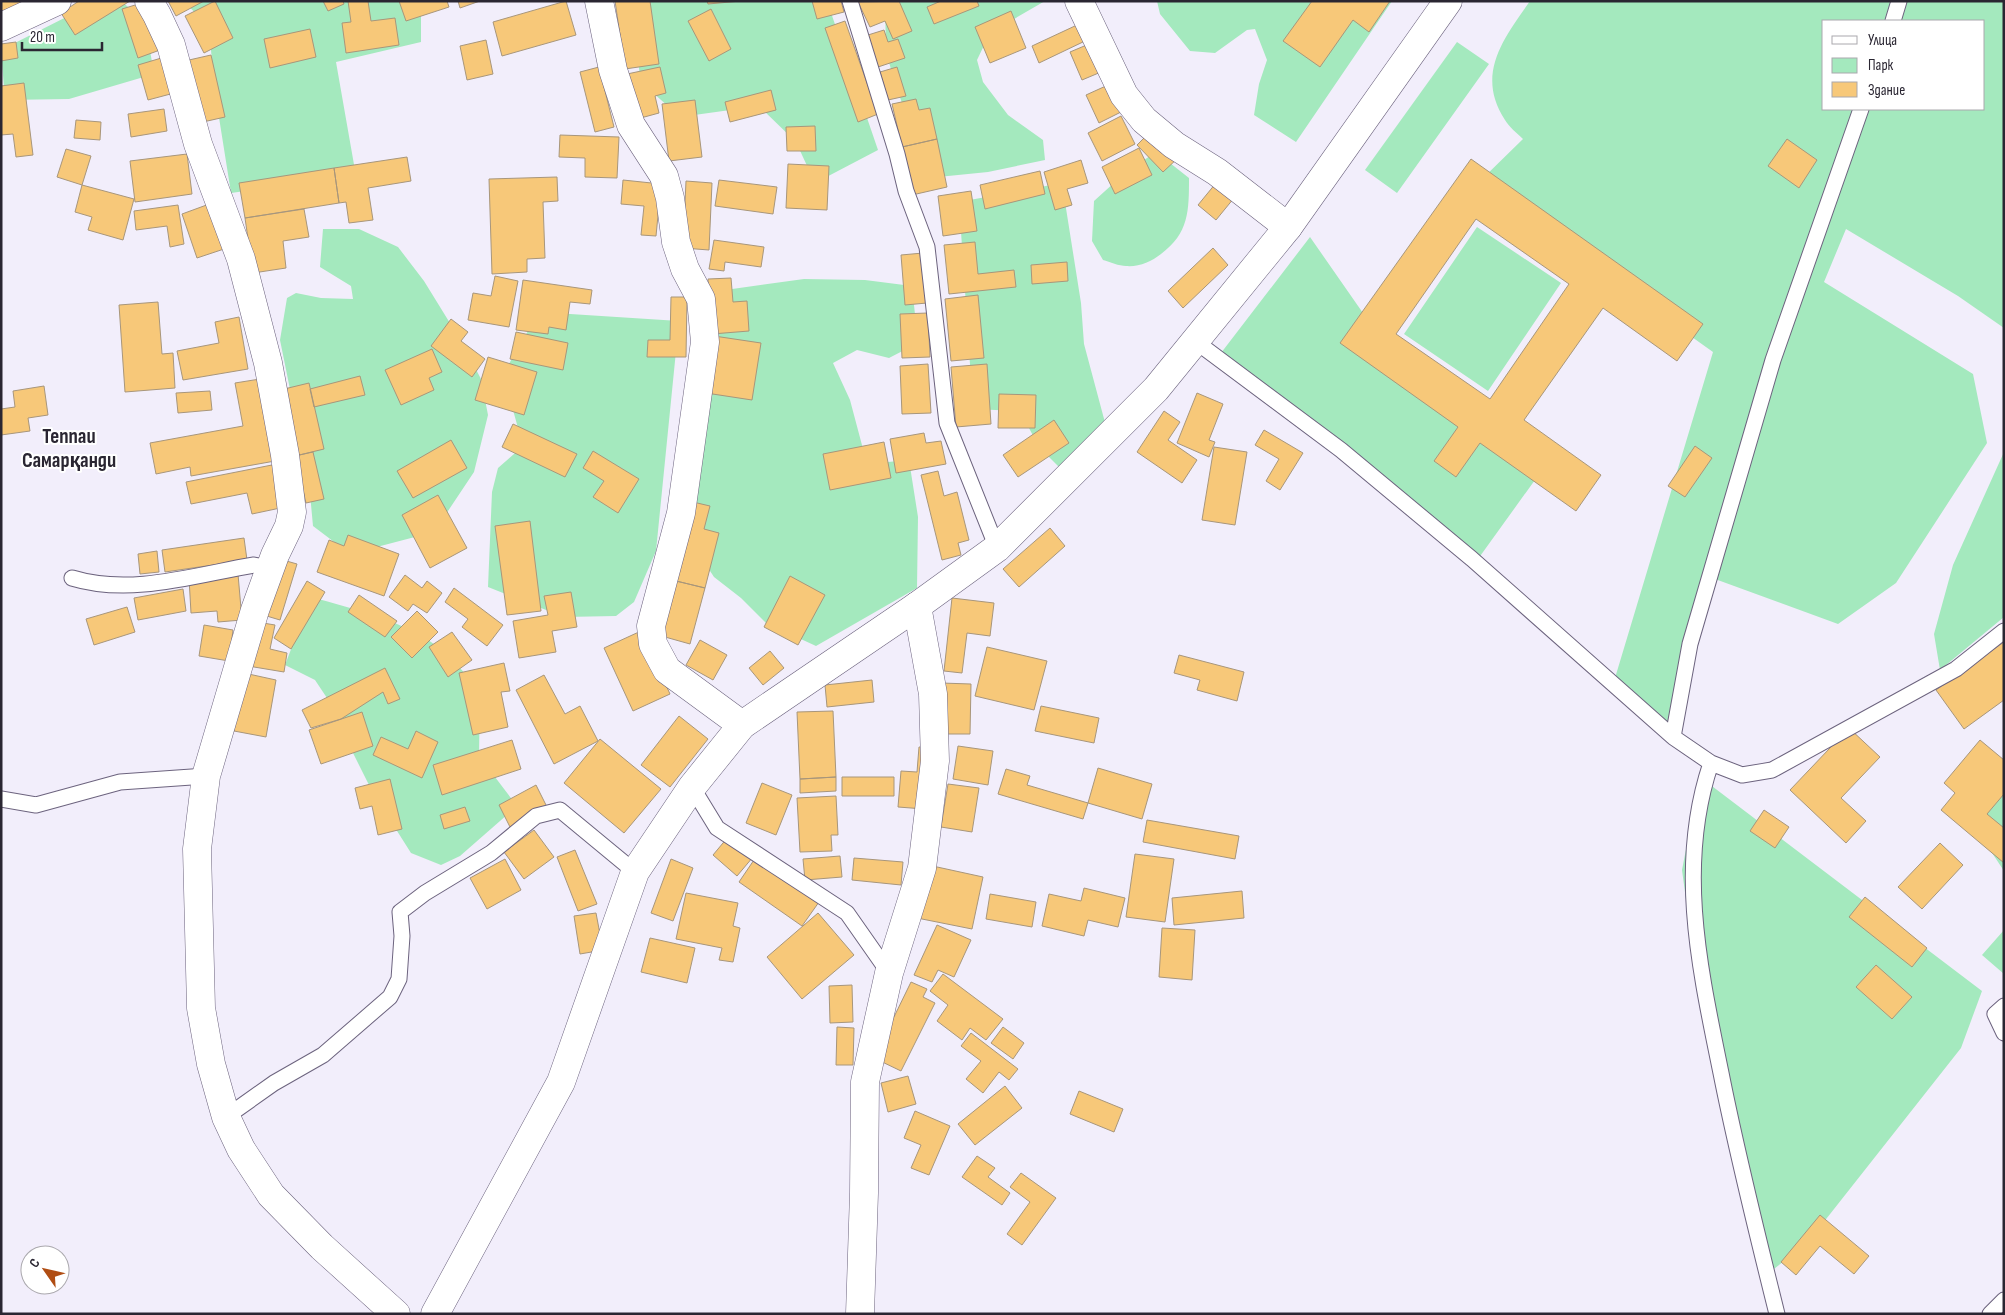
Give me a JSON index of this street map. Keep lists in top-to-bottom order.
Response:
{
  "districts": ["Теппаи Самарқанди"],
  "legend": ["Улица", "Парк", "Здание"],
  "scale_bar": "20 m",
  "north": "top left"
}
